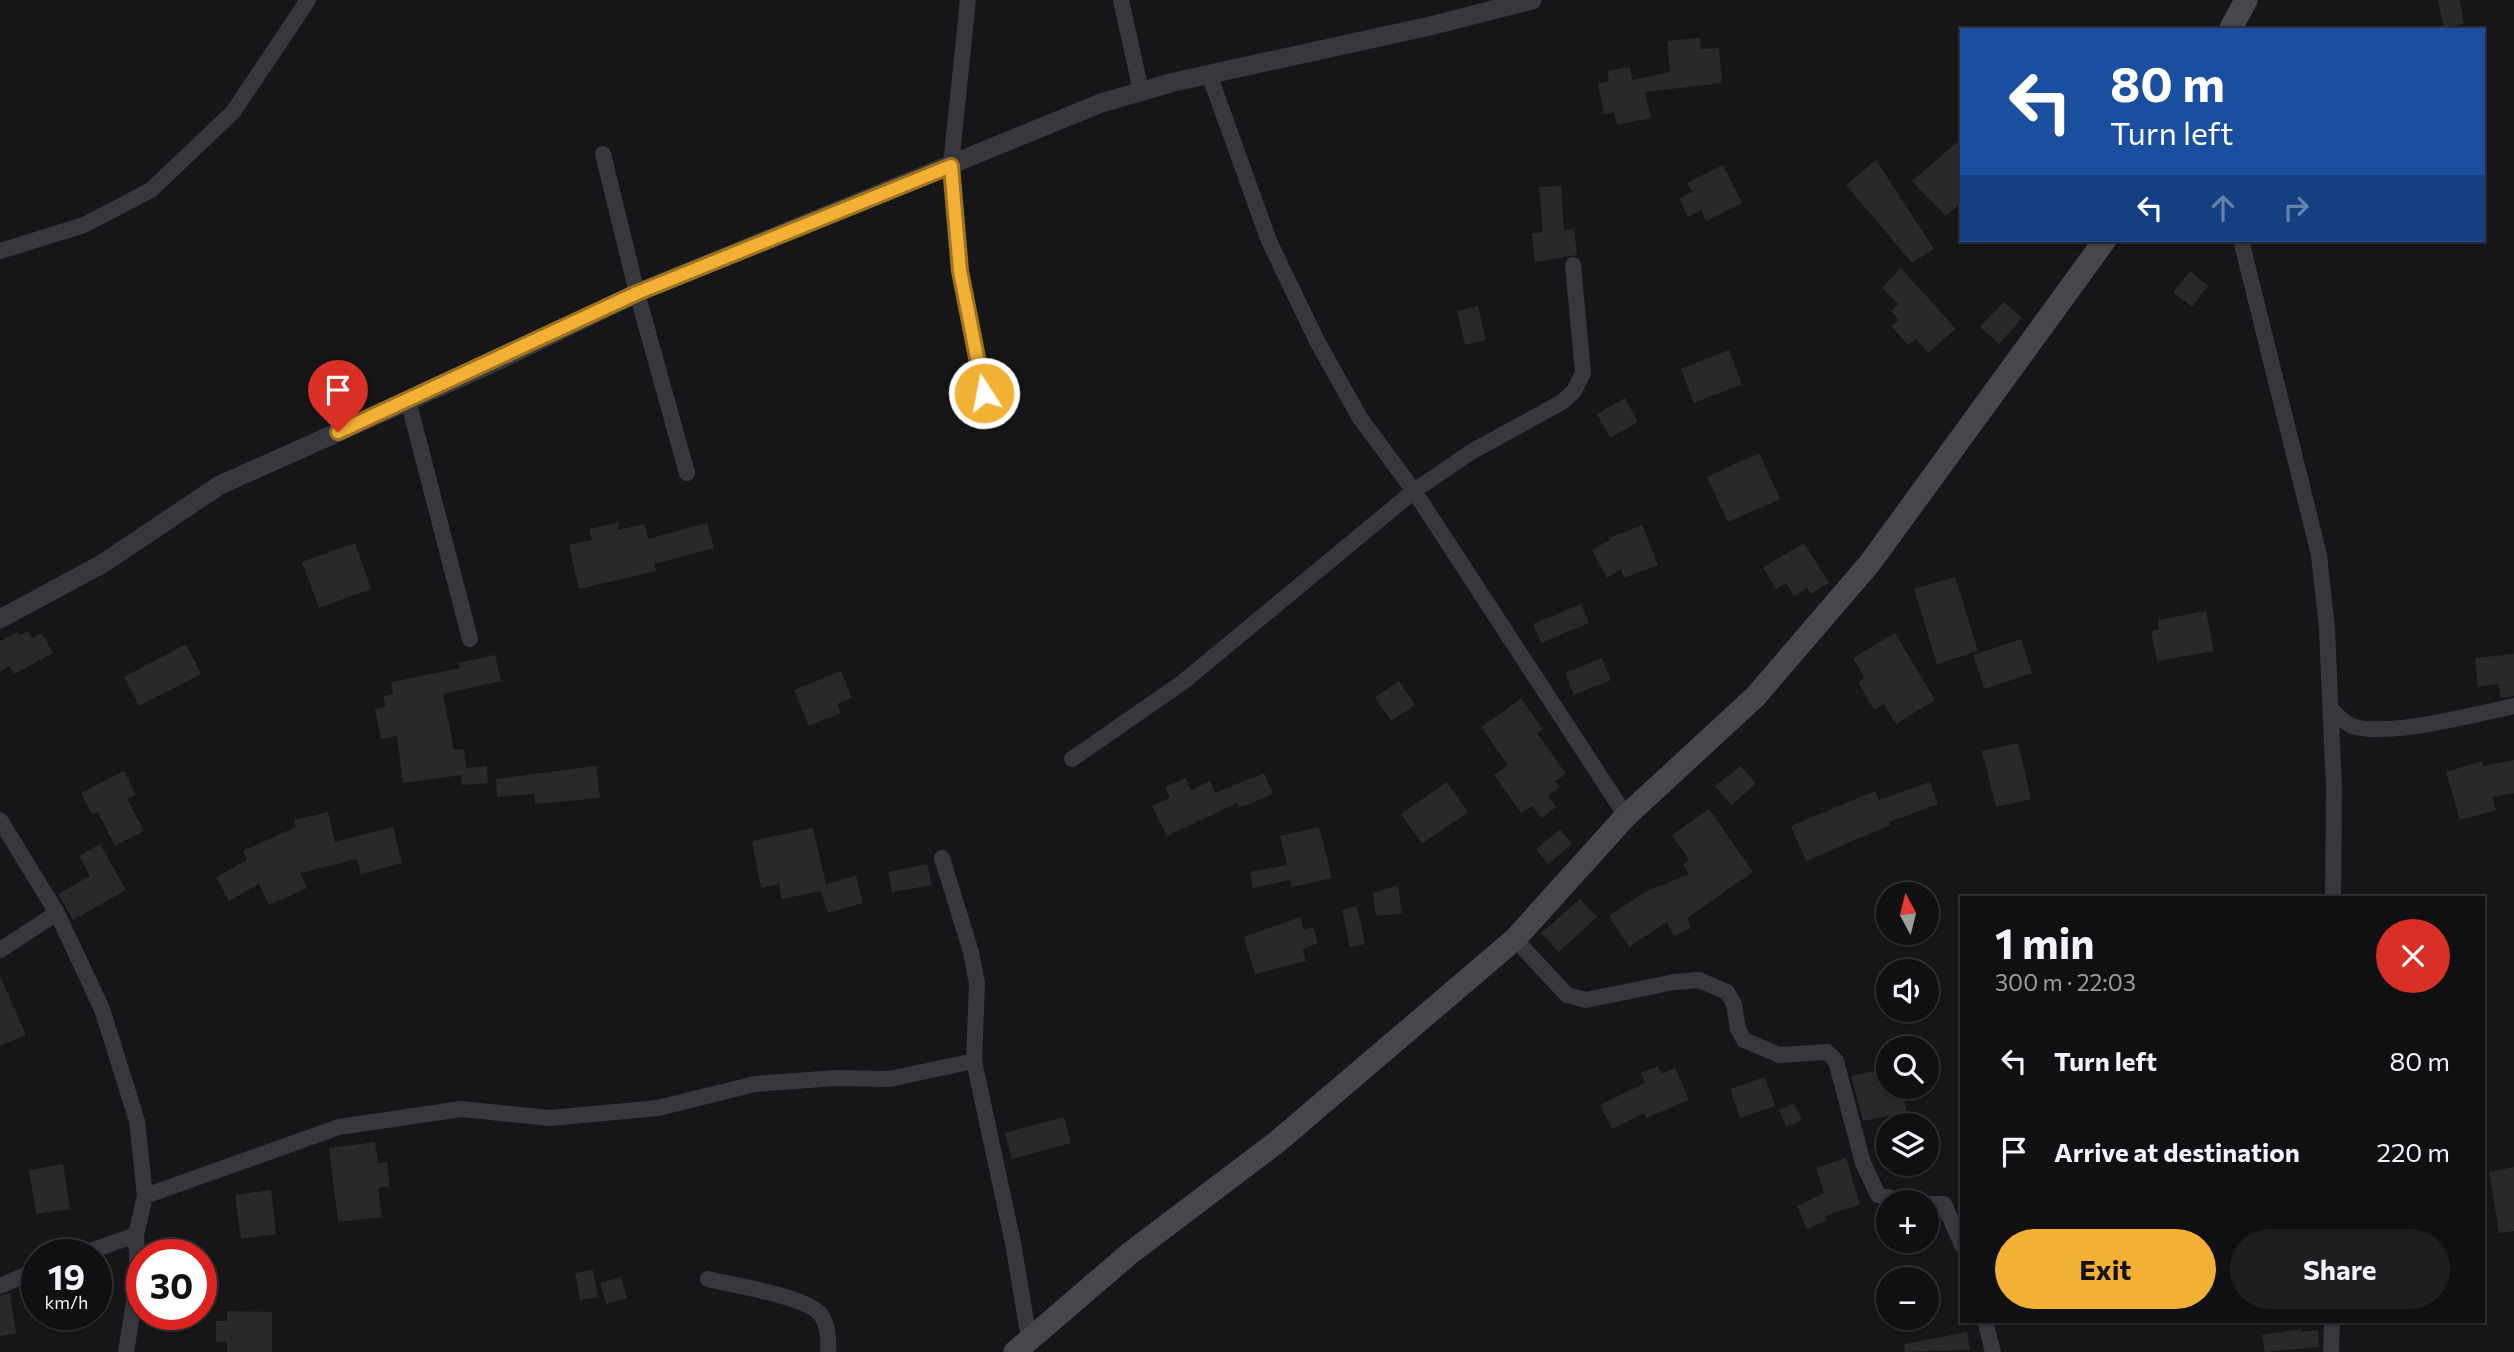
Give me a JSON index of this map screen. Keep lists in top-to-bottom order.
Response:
{
  "north": "top",
  "page": {
    "turn": ["80 m", "Turn left"],
    "map_buttons": ["+", "−"],
    "heading": ["1 min", "300 m · 22:03"],
    "list": [
      {
        "name": "Turn left",
        "value": "80 m"
      },
      {
        "name": "Arrive at destination",
        "value": "220 m"
      }
    ],
    "buttons": ["Exit", "Share"],
    "speed": "19 km/h",
    "limit": "30"
  }
}
